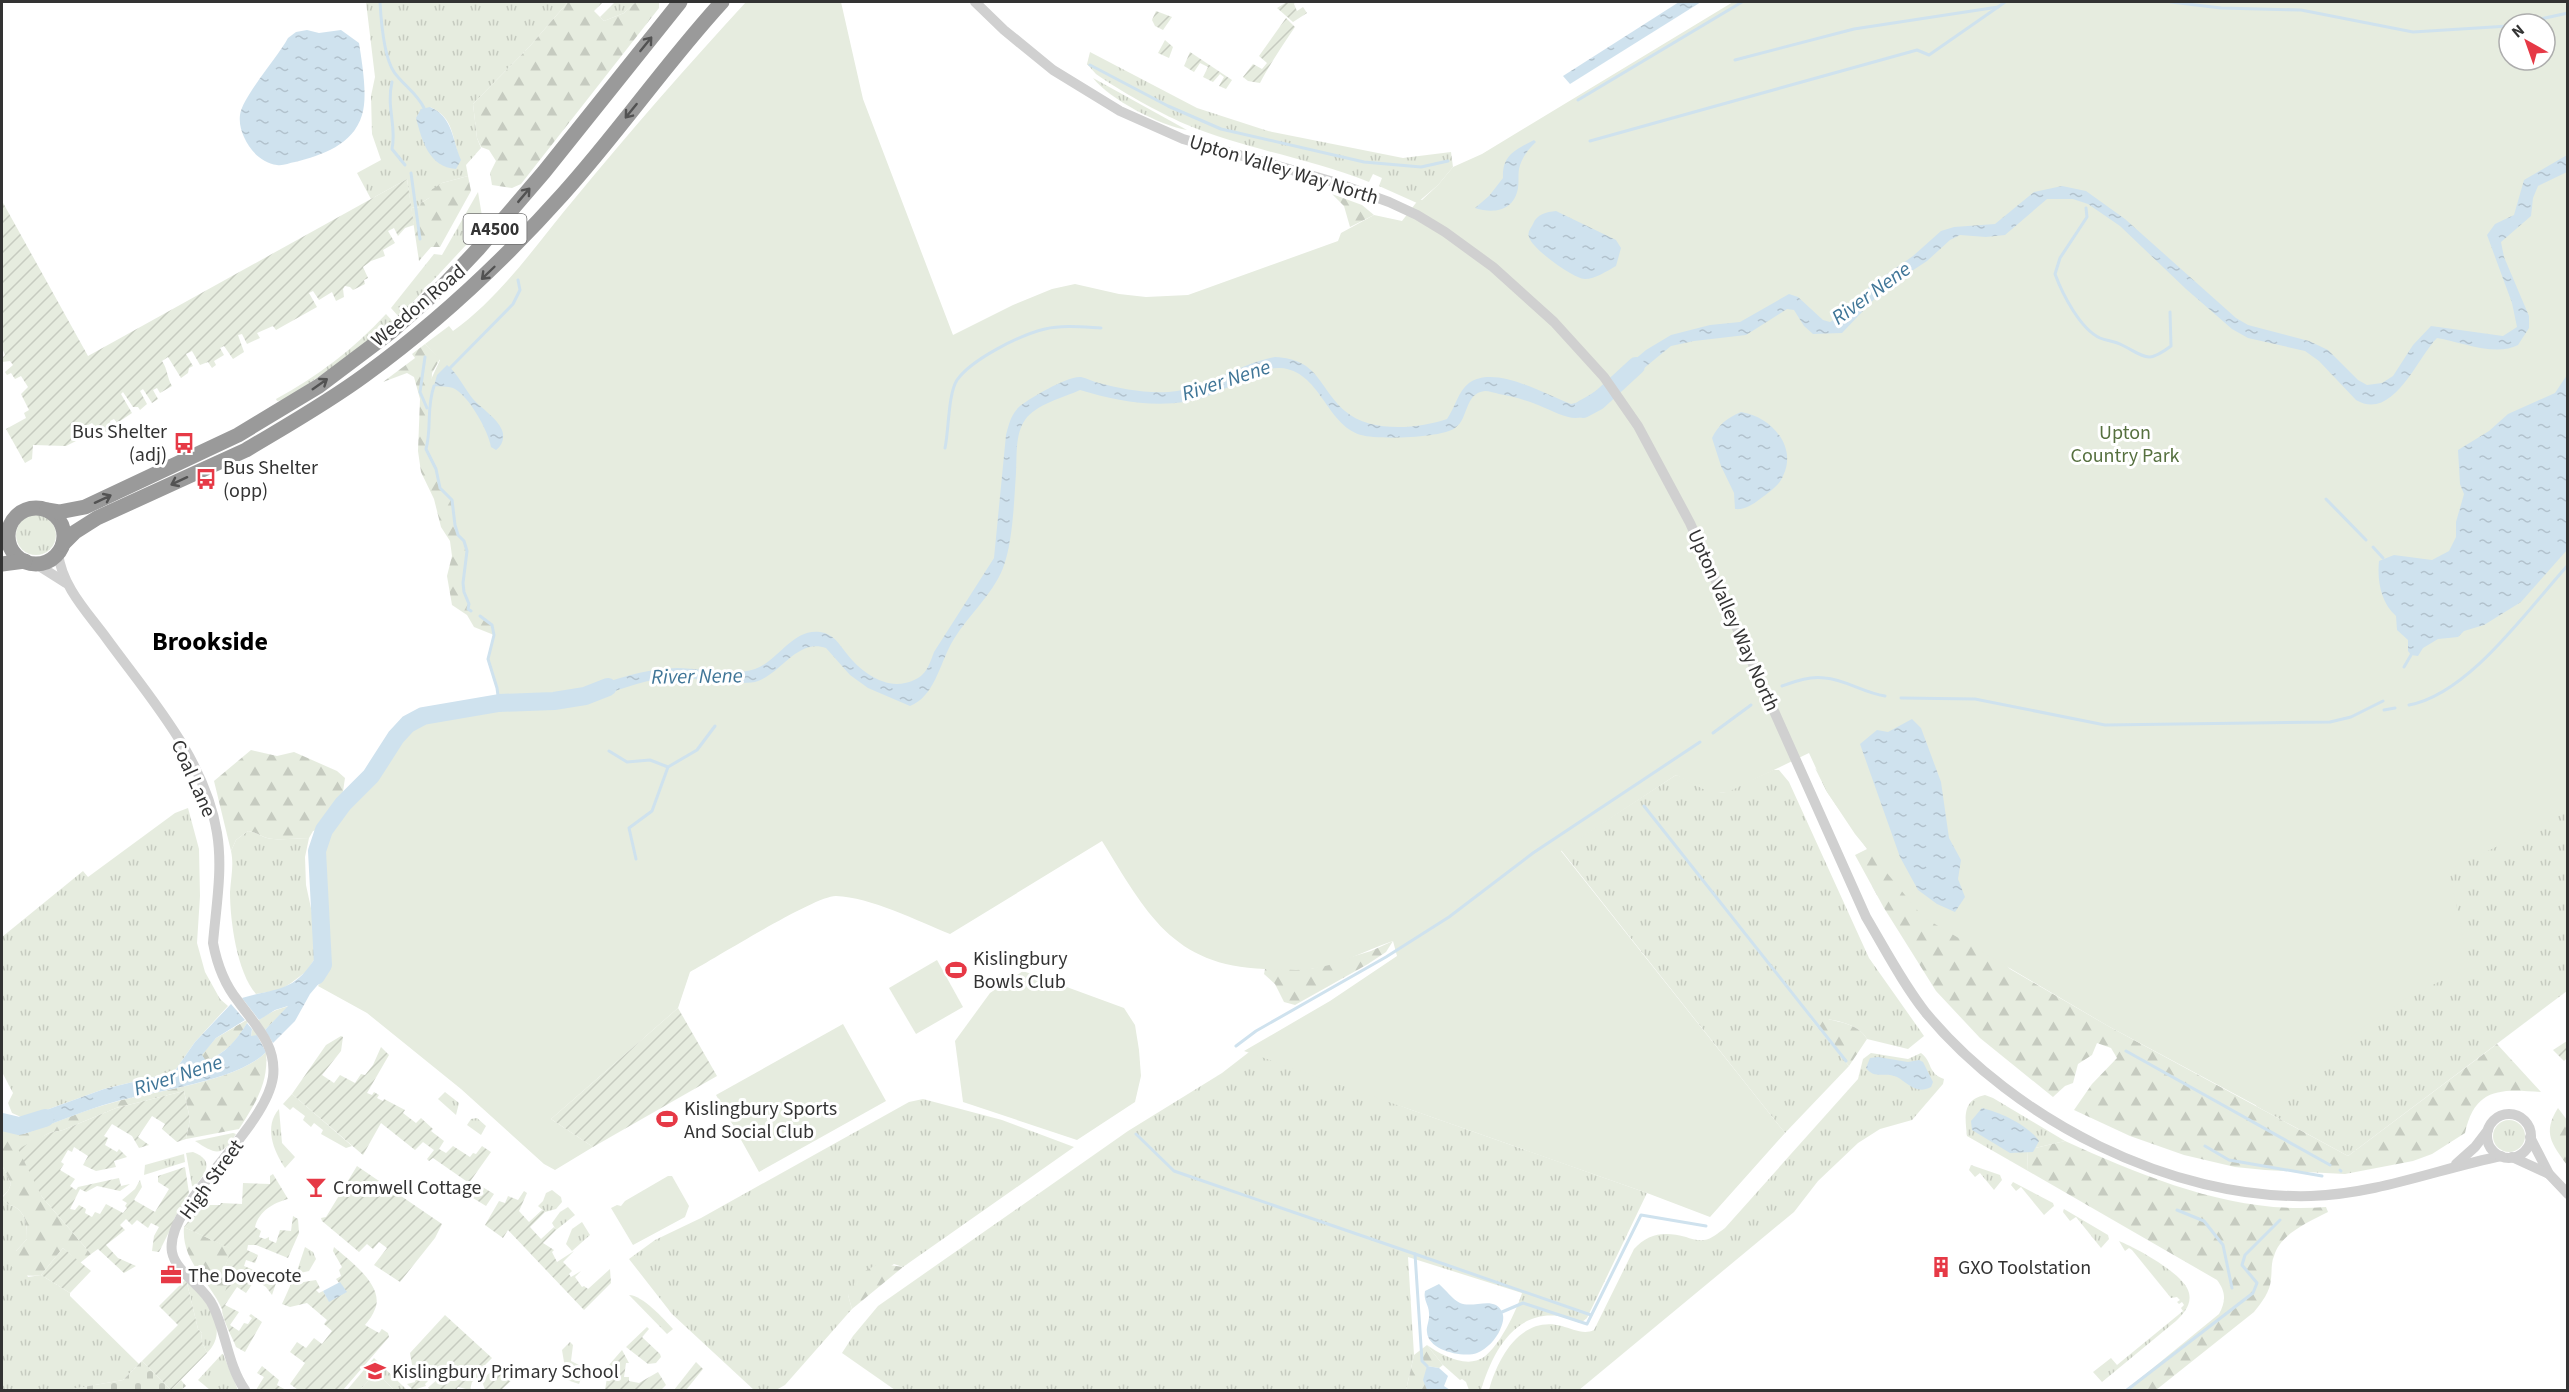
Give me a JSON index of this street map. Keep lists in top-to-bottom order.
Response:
{
  "streets": {
    "highway": ["A4500", "Weedon Road"],
    "street": ["Upton Valley Way North", "Coal Lane", "High Street"]
  },
  "crossings": [
    ["Weedon Road", "Coal Lane"],
    ["Coal Lane", "High Street"]
  ],
  "districts": ["Brookside"],
  "water": ["River Nene"],
  "parks": ["Upton Country Park"],
  "places": {
    "bus stop": ["Bus Shelter (adj)", "Bus Shelter (opp)"],
    "sports": ["Kislingbury Bowls Club", "Kislingbury Sports And Social Club"],
    "bar": ["Cromwell Cottage"],
    "building": ["GXO Toolstation"],
    "office": ["The Dovecote"],
    "school or university": ["Kislingbury Primary School"]
  },
  "north": "top left"
}
